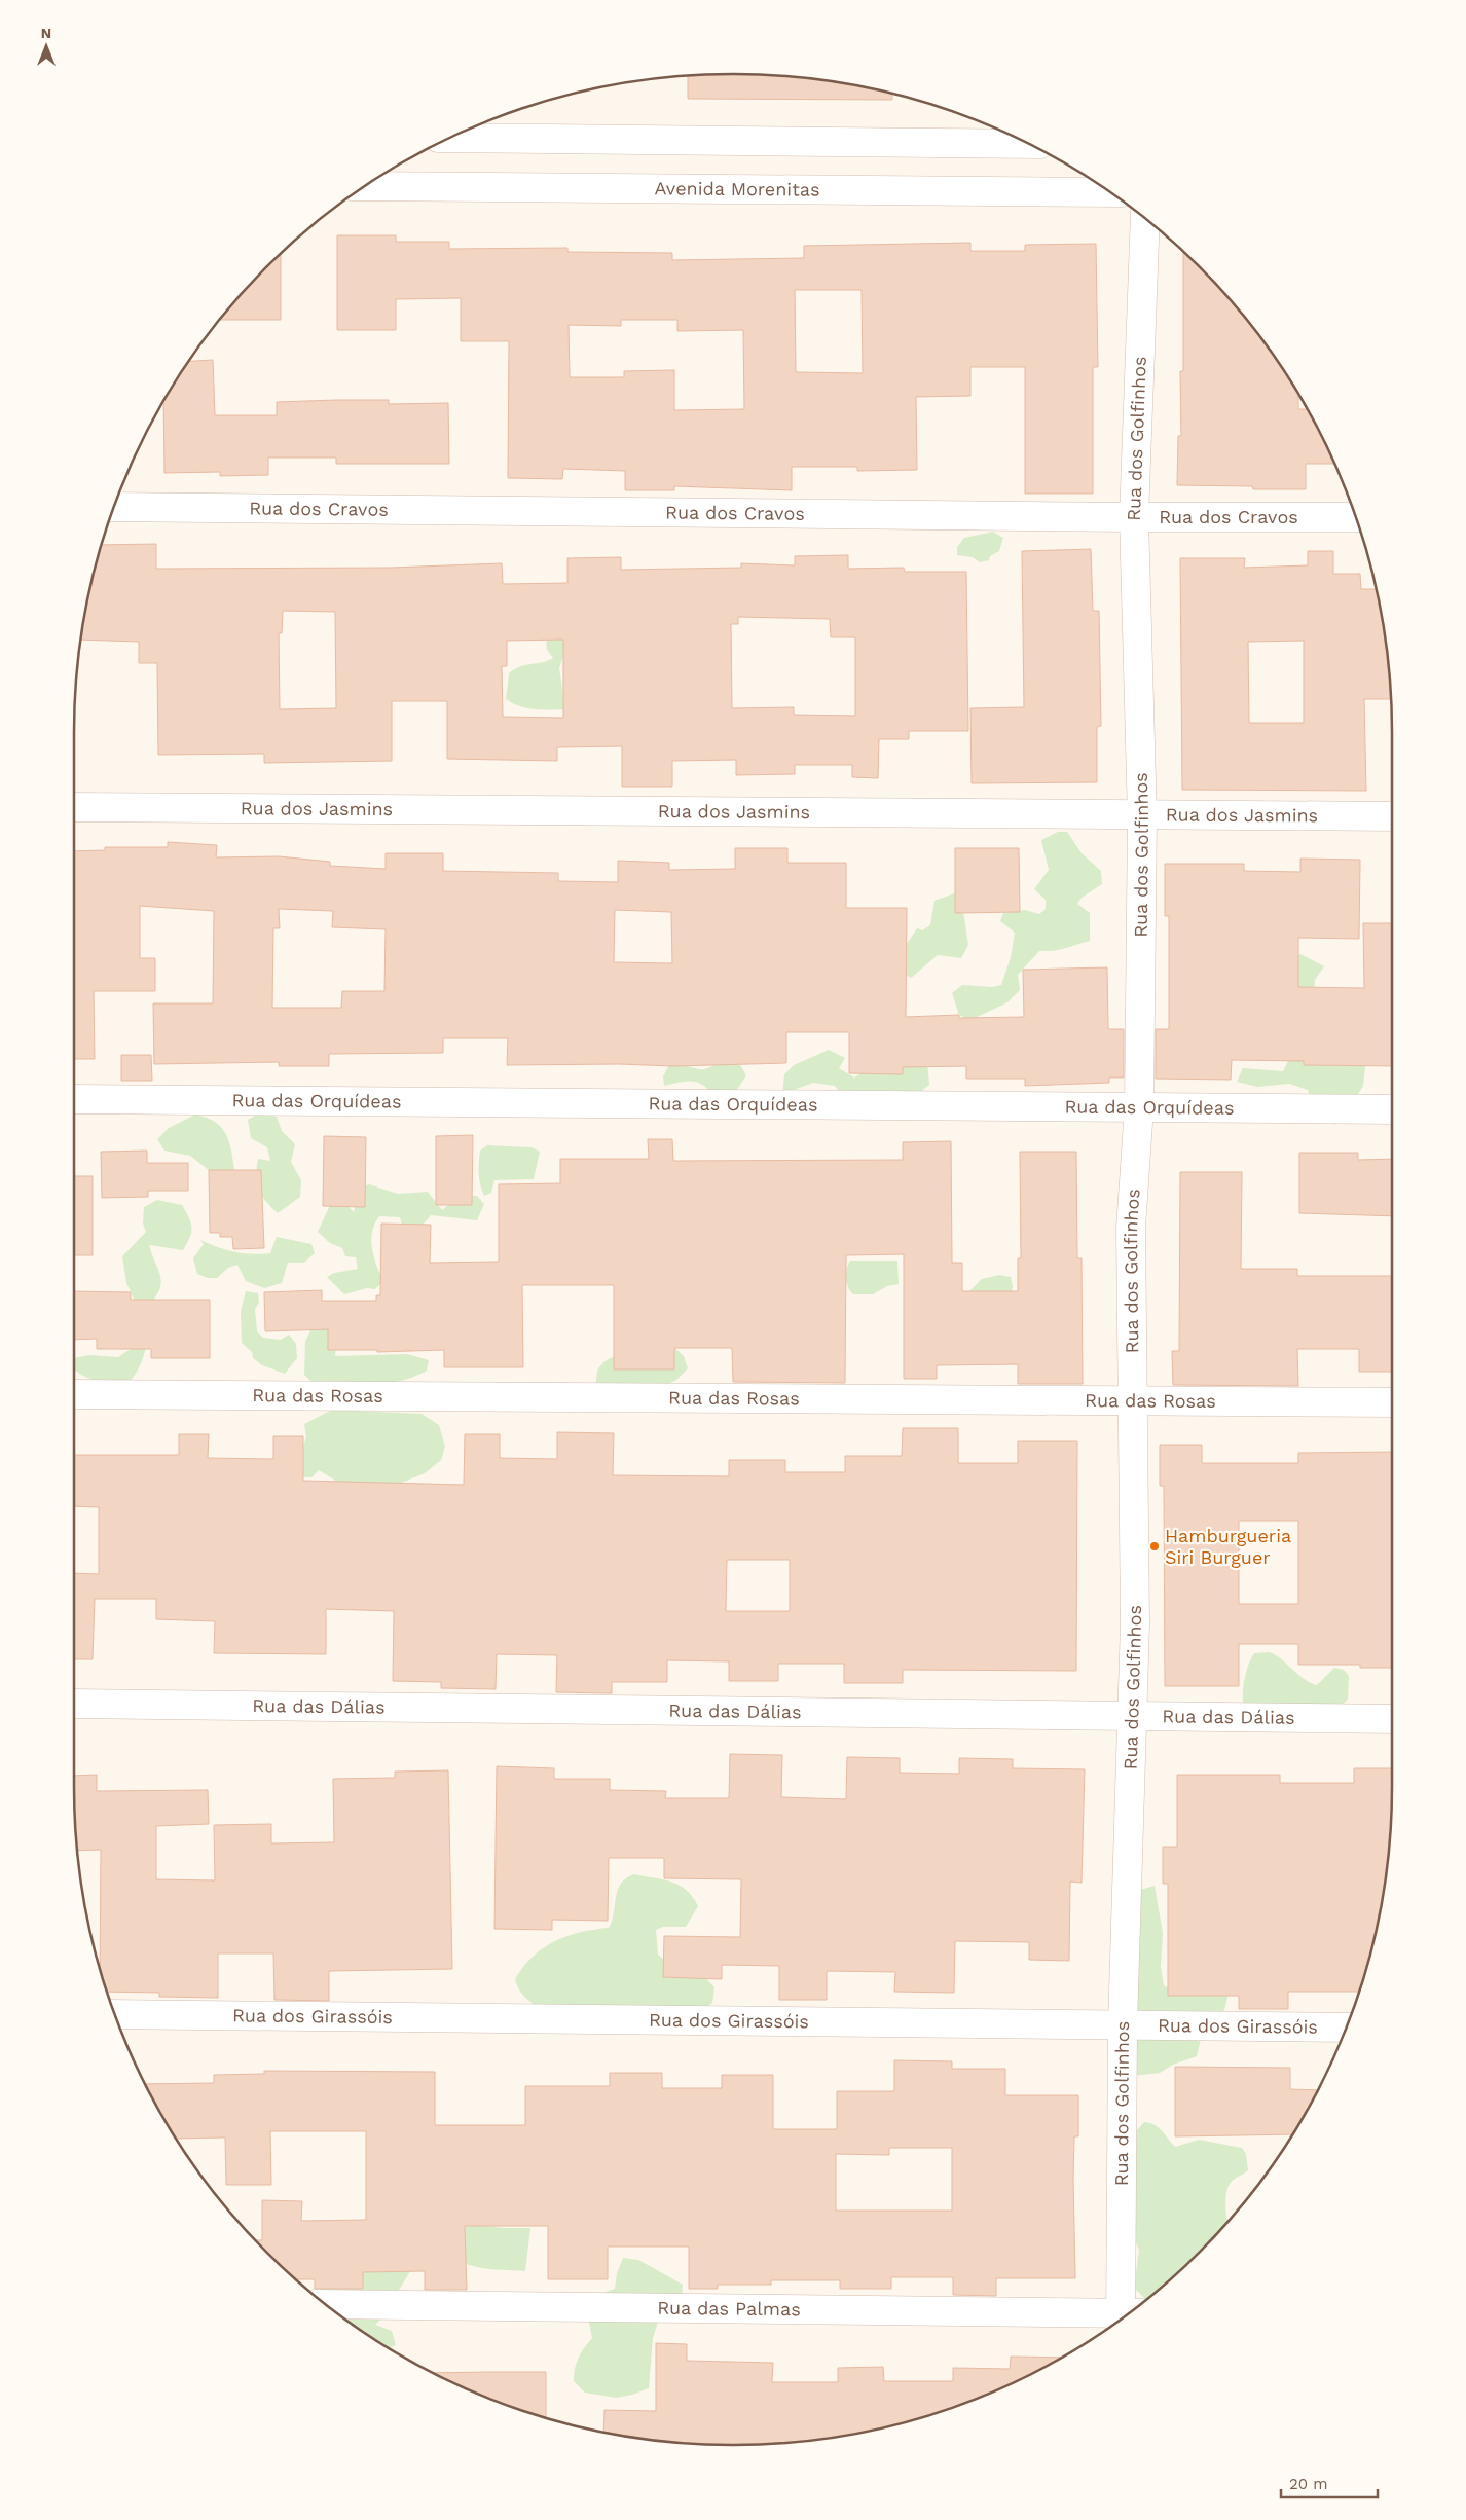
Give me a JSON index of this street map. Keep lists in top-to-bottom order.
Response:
{
  "streets": {
    "street": [
      "Avenida Morenitas",
      "Rua dos Golfinhos",
      "Rua dos Cravos",
      "Rua dos Jasmins",
      "Rua das Orquídeas",
      "Rua das Rosas",
      "Rua das Dálias",
      "Rua dos Girassóis",
      "Rua das Palmas"
    ]
  },
  "crossings": [
    ["Rua dos Golfinhos", "Rua dos Cravos"],
    ["Rua dos Golfinhos", "Rua dos Jasmins"],
    ["Rua dos Golfinhos", "Rua das Orquídeas"],
    ["Rua dos Golfinhos", "Rua das Rosas"],
    ["Rua dos Golfinhos", "Rua das Dálias"],
    ["Rua dos Golfinhos", "Rua dos Girassóis"]
  ],
  "places": ["Hamburgueria Siri Burguer"],
  "scale_bar": "20 m",
  "north": "top"
}
